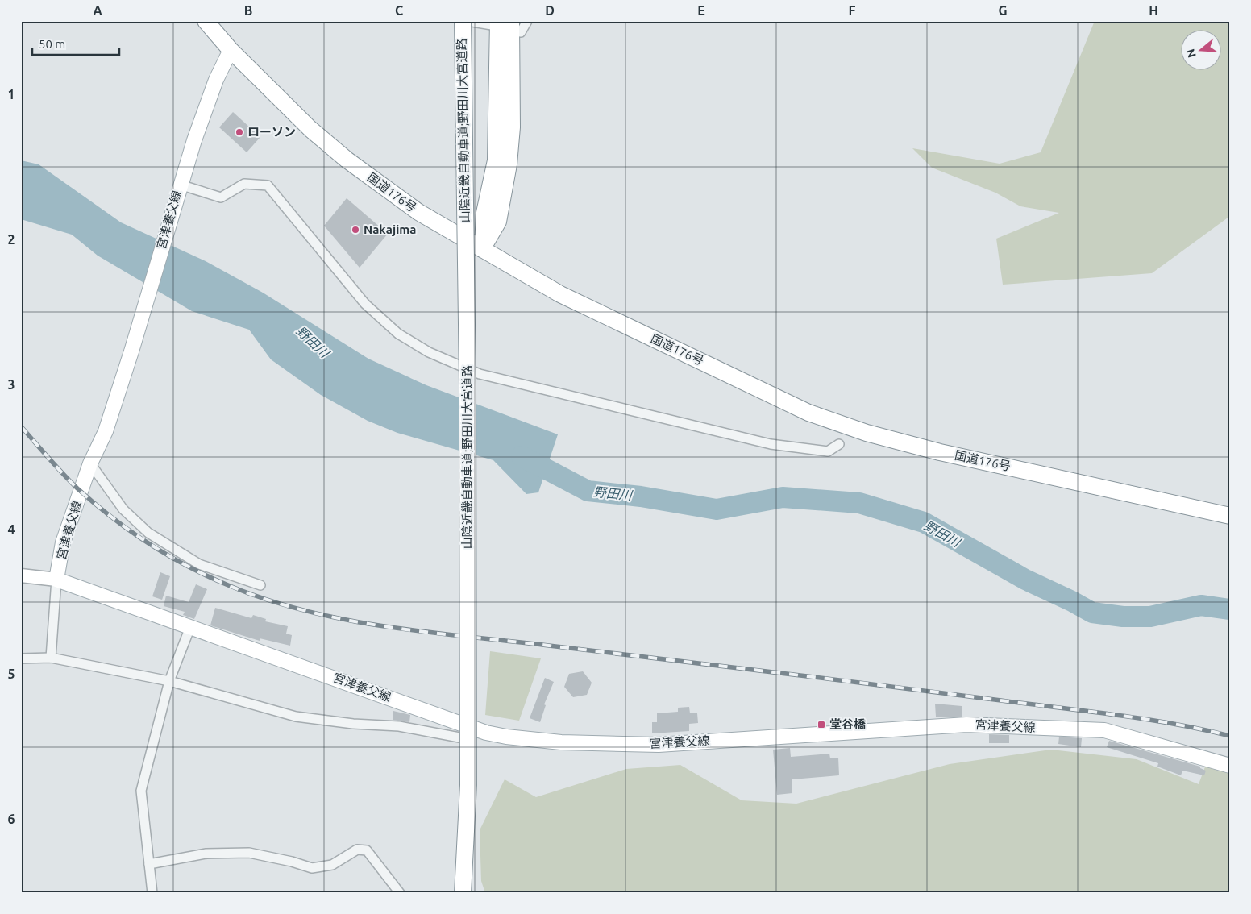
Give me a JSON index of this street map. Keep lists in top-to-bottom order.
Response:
{
  "streets": {
    "highway": ["山陰近畿自動車道;野田川大宮道路", "国道176号"],
    "main road": ["宮津養父線"]
  },
  "crossings": [
    ["国道176号", "宮津養父線"]
  ],
  "water": ["野田川"],
  "places": {
    "other": ["ローソン", "Nakajima"],
    "transit": ["堂谷橋"]
  },
  "scale_bar": "50 m",
  "north": "left",
  "grid": {
    "columns": [
      "A",
      "B",
      "C",
      "D",
      "E",
      "F",
      "G",
      "H"
    ],
    "rows": [
      "1",
      "2",
      "3",
      "4",
      "5",
      "6"
    ]
  }
}
